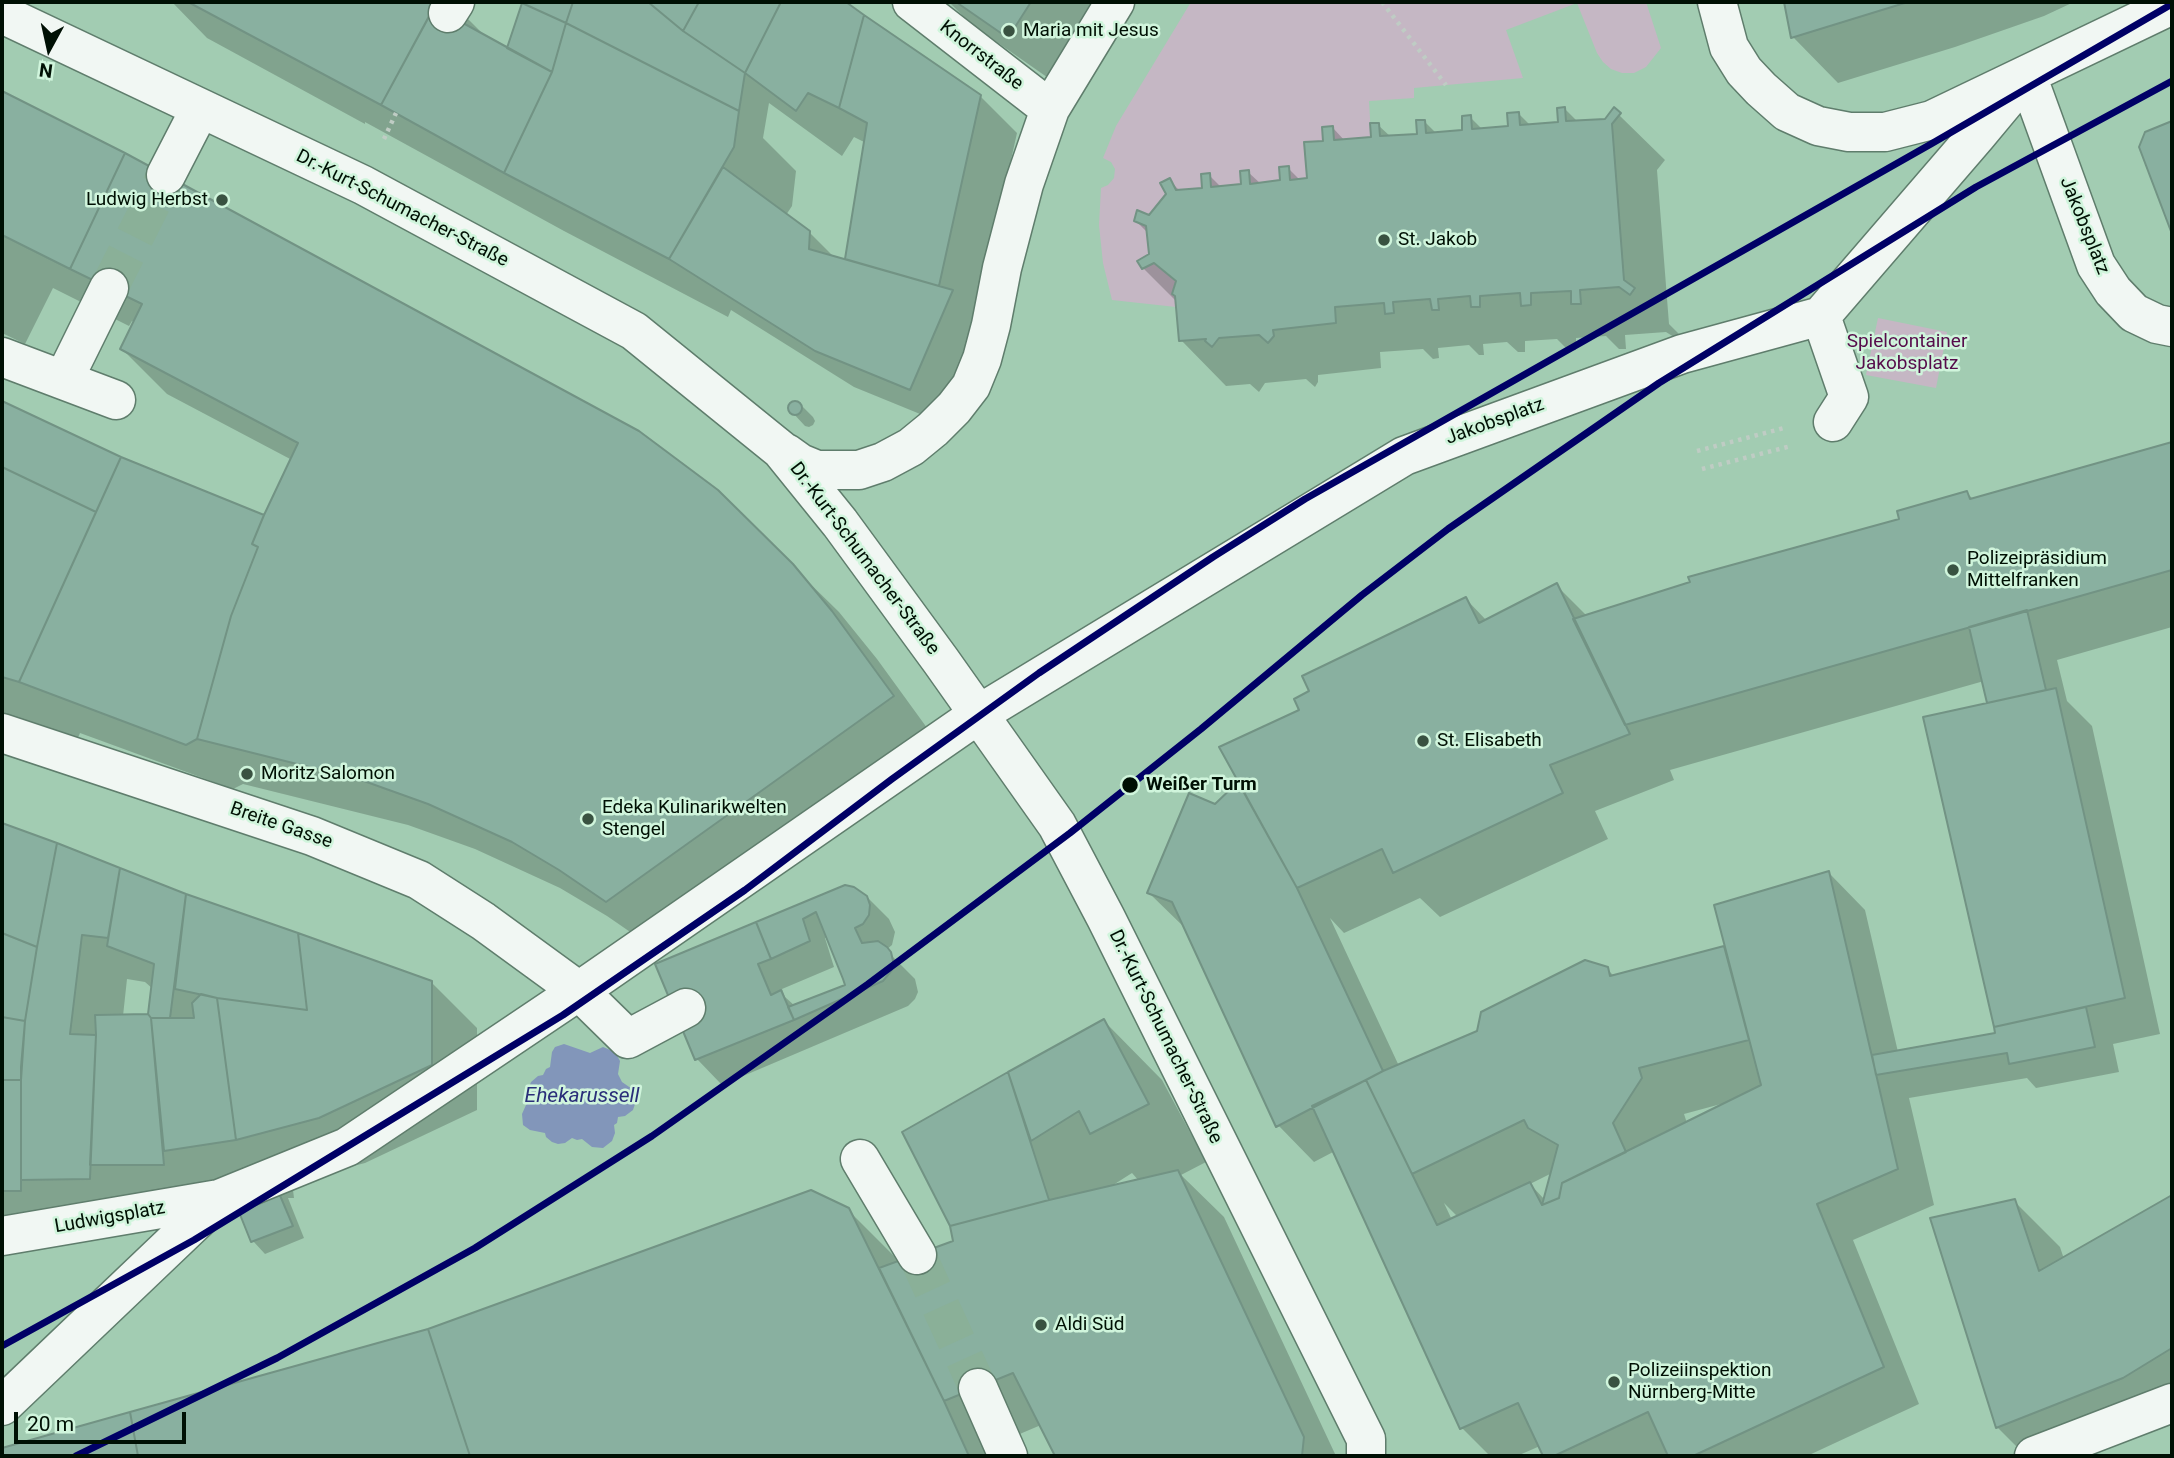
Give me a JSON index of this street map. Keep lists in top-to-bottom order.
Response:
{
  "streets": {
    "street": [
      "Knorrstraße",
      "Dr.-Kurt-Schumacher-Straße",
      "Jakobsplatz",
      "Breite Gasse",
      "Ludwigsplatz"
    ]
  },
  "crossings": [
    ["Dr.-Kurt-Schumacher-Straße", "Jakobsplatz"],
    ["Dr.-Kurt-Schumacher-Straße", "Ludwigsplatz"],
    ["Jakobsplatz", "Ludwigsplatz"],
    ["Breite Gasse", "Ludwigsplatz"]
  ],
  "water": ["Ehekarussell"],
  "parks": ["Spielcontainer Jakobsplatz"],
  "places": [
    "Maria mit Jesus",
    "Ludwig Herbst",
    "St. Jakob",
    "Polizeipräsidium Mittelfranken",
    "St. Elisabeth",
    "Moritz Salomon",
    "Weißer Turm",
    "Edeka Kulinarikwelten Stengel",
    "Aldi Süd",
    "Polizeiinspektion Nürnberg-Mitte"
  ],
  "scale_bar": "20 m",
  "north": "bottom"
}
